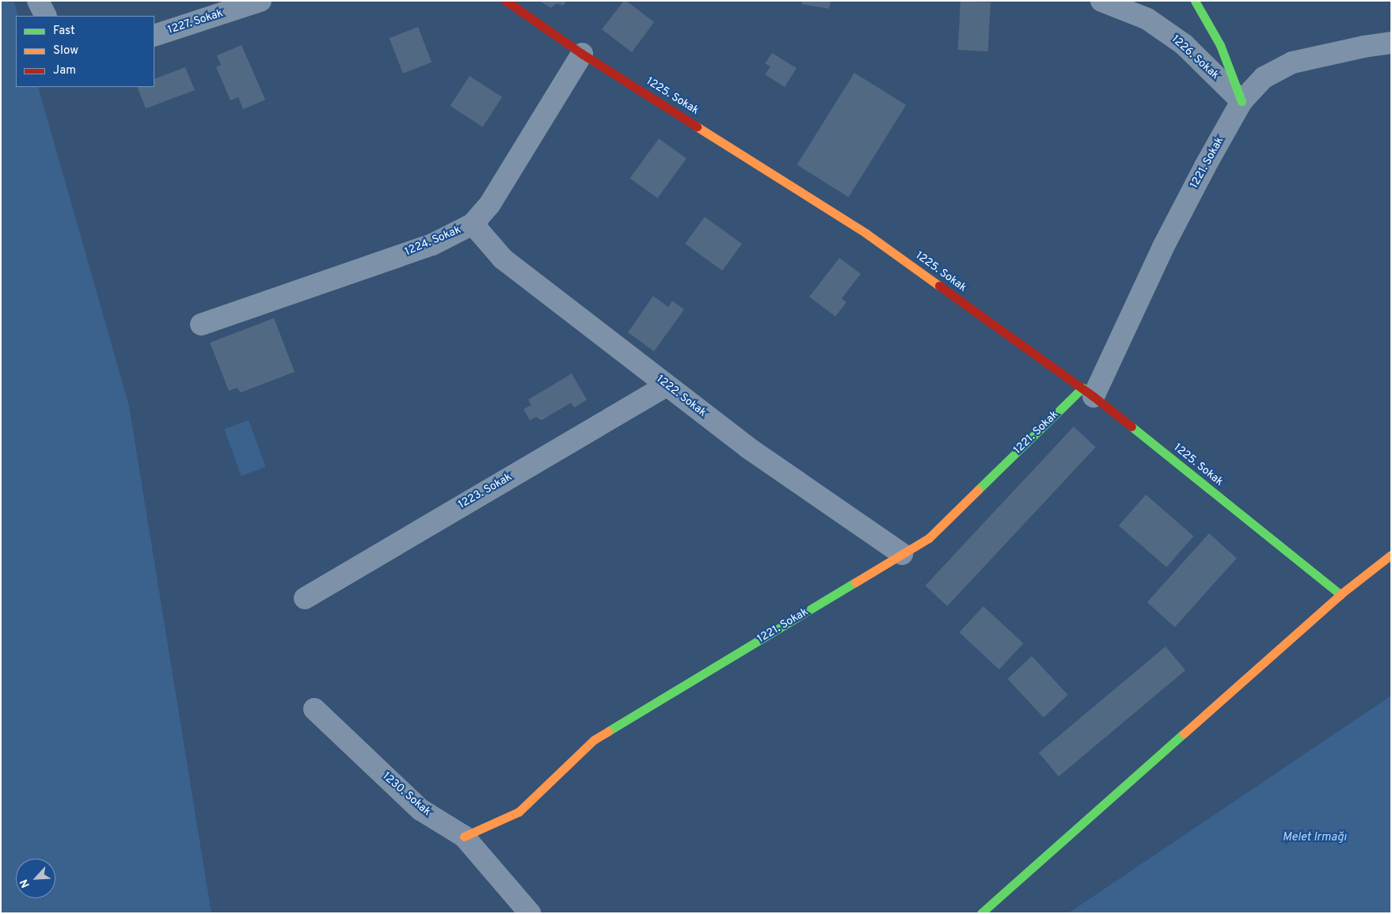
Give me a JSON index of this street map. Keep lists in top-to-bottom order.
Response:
{
  "streets": {
    "street": [
      "1227. Sokak",
      "1226. Sokak",
      "1225. Sokak",
      "1221. Sokak",
      "1224. Sokak",
      "1222. Sokak",
      "1223. Sokak",
      "1230. Sokak"
    ]
  },
  "crossings": [
    ["1226. Sokak", "1221. Sokak"],
    ["1225. Sokak", "1221. Sokak"],
    ["1225. Sokak", "1224. Sokak"],
    ["1221. Sokak", "1222. Sokak"],
    ["1221. Sokak", "1230. Sokak"],
    ["1224. Sokak", "1222. Sokak"],
    ["1222. Sokak", "1223. Sokak"]
  ],
  "water": ["Melet Irmağı"],
  "legend": ["Fast", "Slow", "Jam"],
  "north": "bottom left"
}
